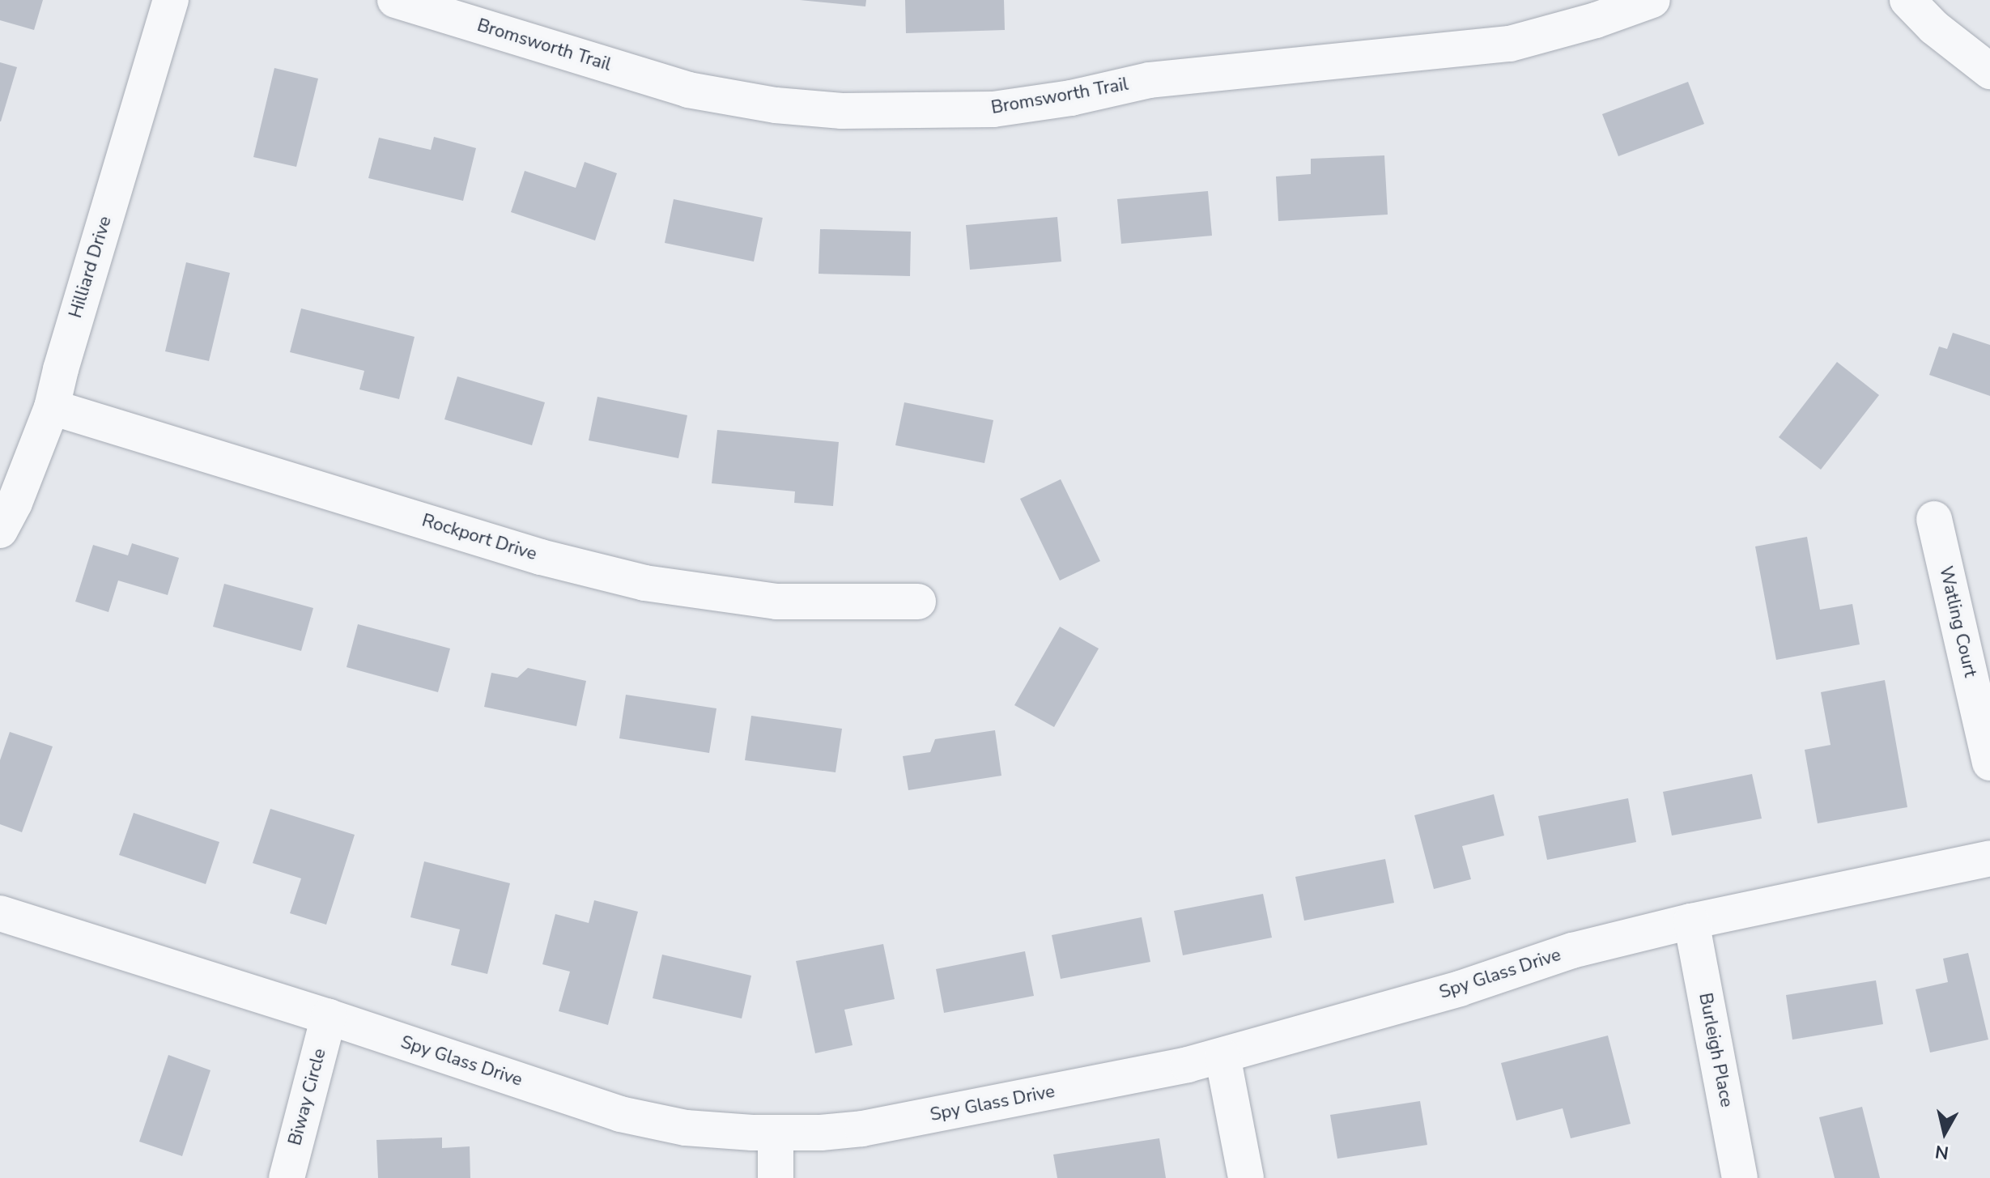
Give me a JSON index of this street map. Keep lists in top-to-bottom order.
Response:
{
  "streets": {
    "street": [
      "Bromsworth Trail",
      "Hilliard Drive",
      "Rockport Drive",
      "Watling Court",
      "Spy Glass Drive",
      "Burleigh Place",
      "Biway Circle"
    ]
  },
  "crossings": [
    ["Hilliard Drive", "Rockport Drive"],
    ["Spy Glass Drive", "Burleigh Place"],
    ["Spy Glass Drive", "Biway Circle"]
  ],
  "north": "bottom"
}
